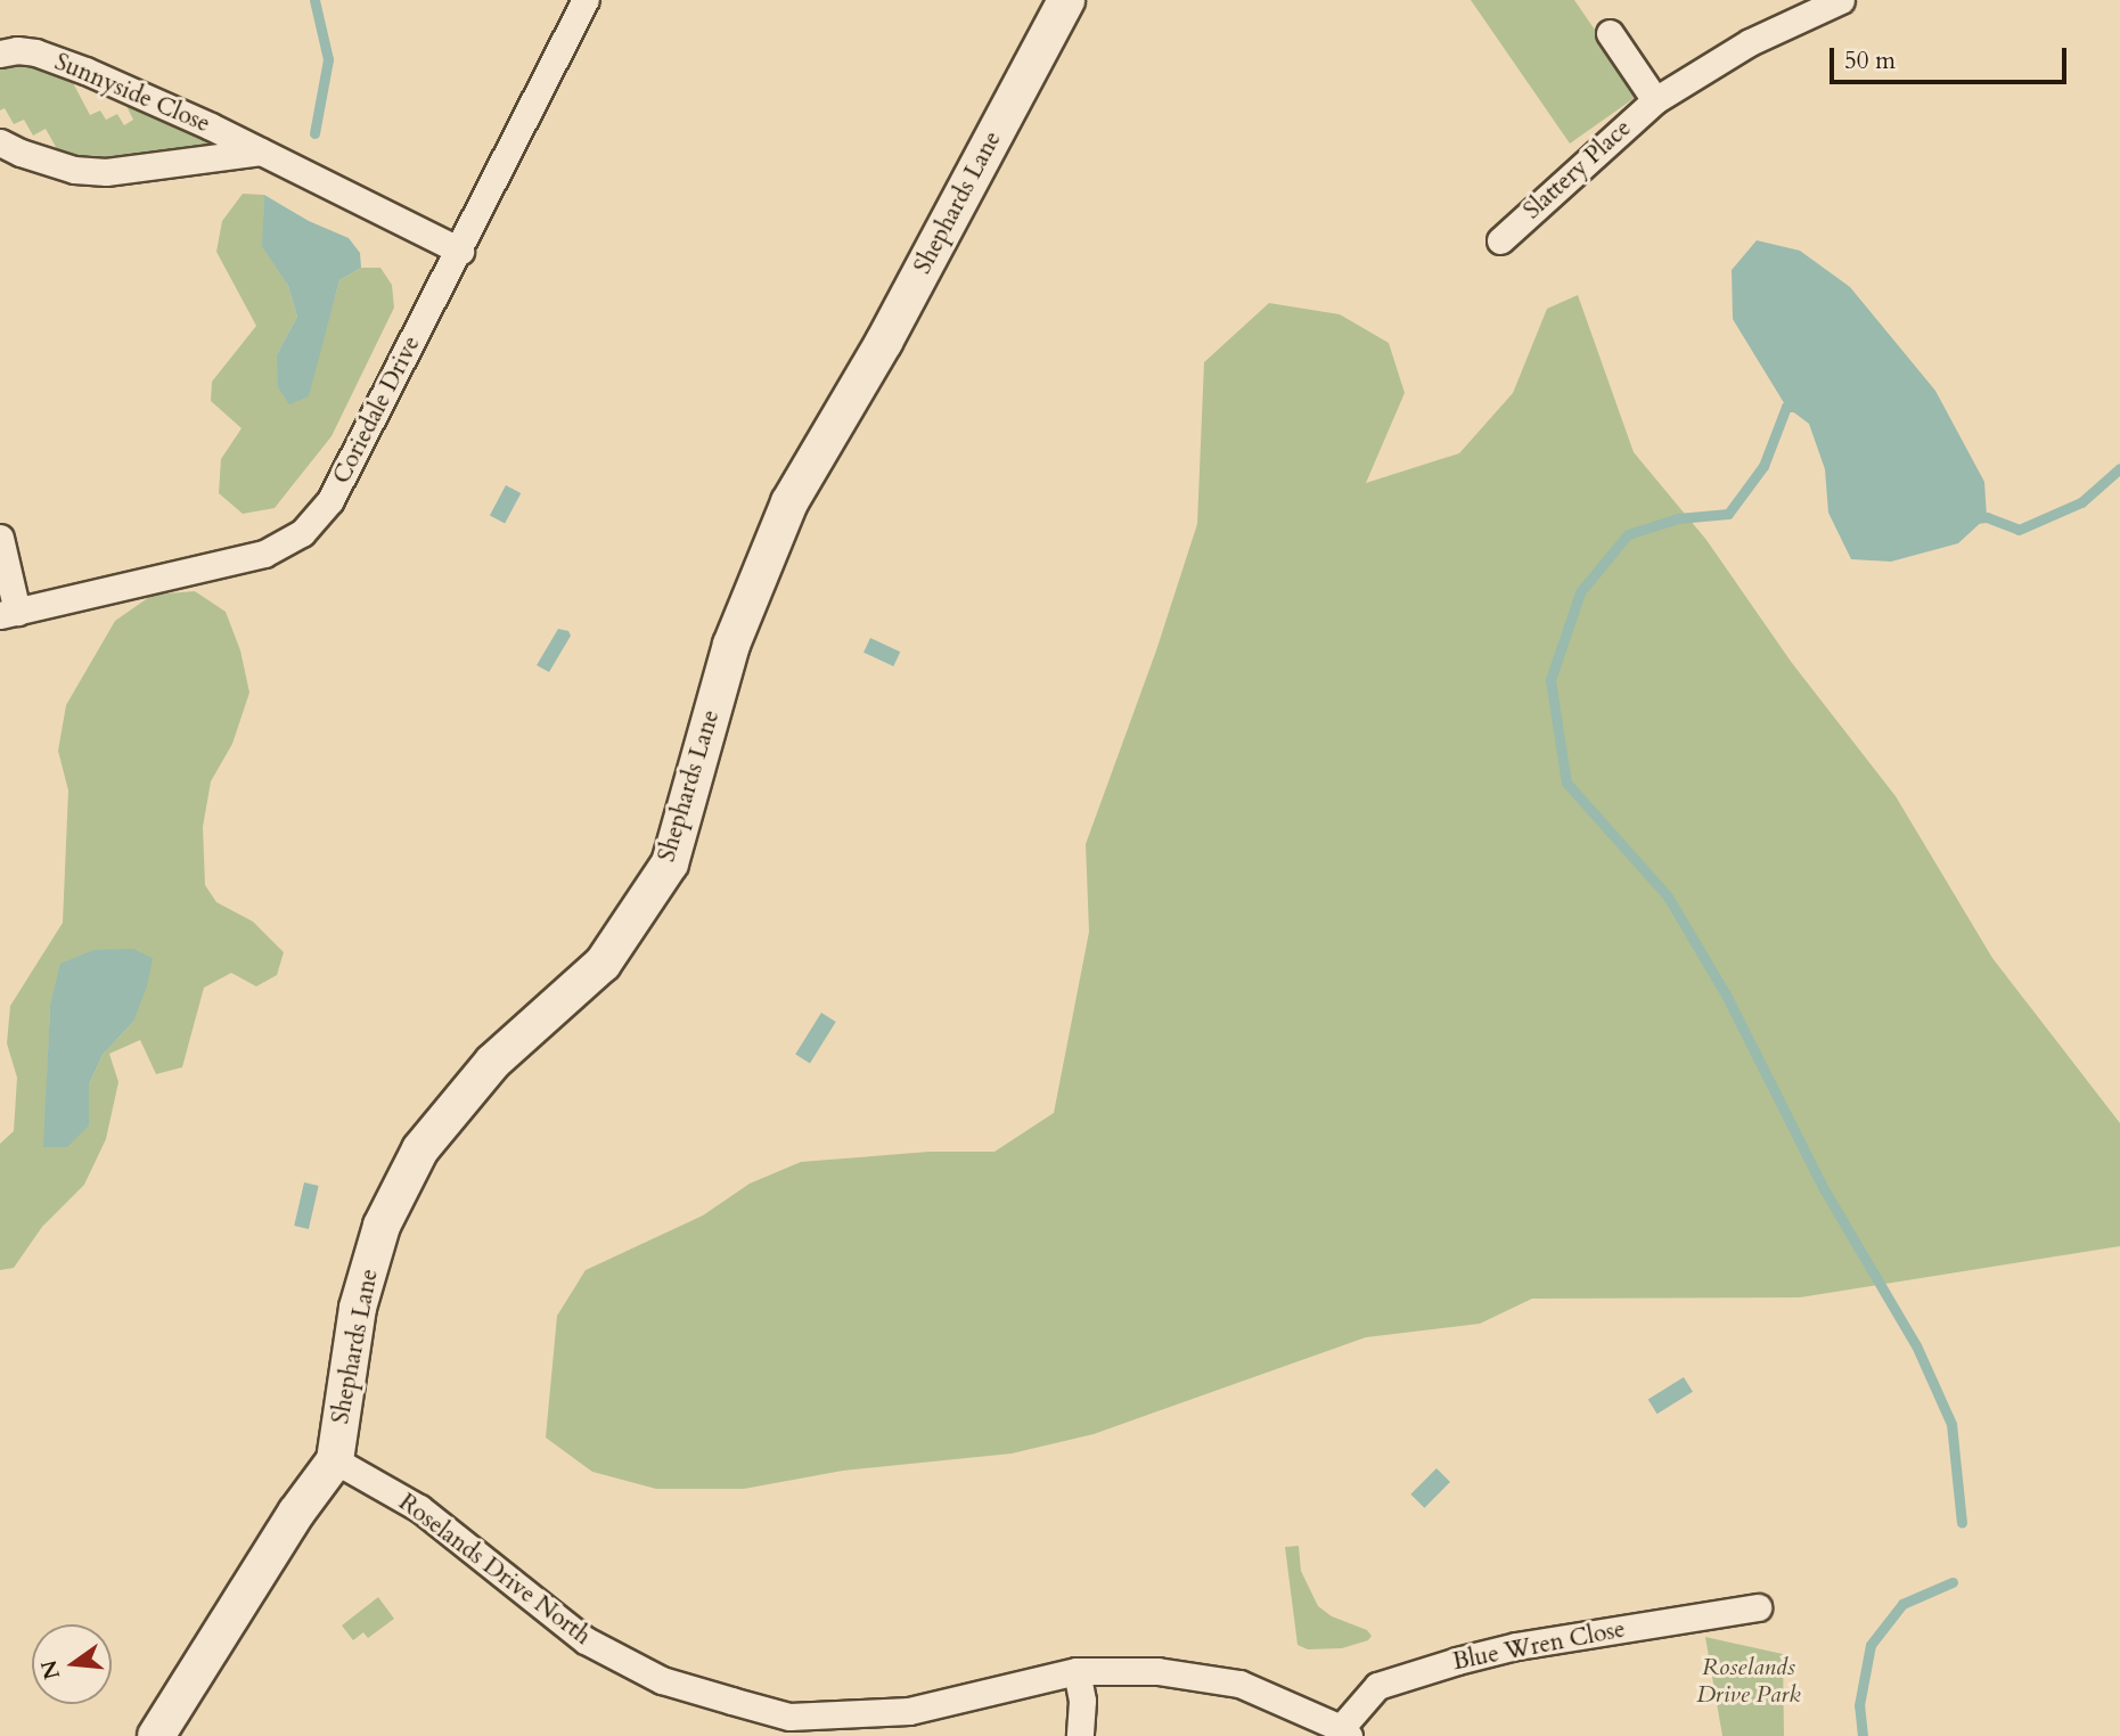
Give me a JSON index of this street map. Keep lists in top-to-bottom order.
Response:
{
  "streets": {
    "street": [
      "Sunnyside Close",
      "Slattery Place",
      "Shephards Lane",
      "Coriedale Drive",
      "Roselands Drive North",
      "Blue Wren Close"
    ]
  },
  "crossings": [
    ["Sunnyside Close", "Coriedale Drive"],
    ["Shephards Lane", "Roselands Drive North"],
    ["Roselands Drive North", "Blue Wren Close"]
  ],
  "parks": ["Roselands Drive Park"],
  "scale_bar": "50 m",
  "north": "left"
}
